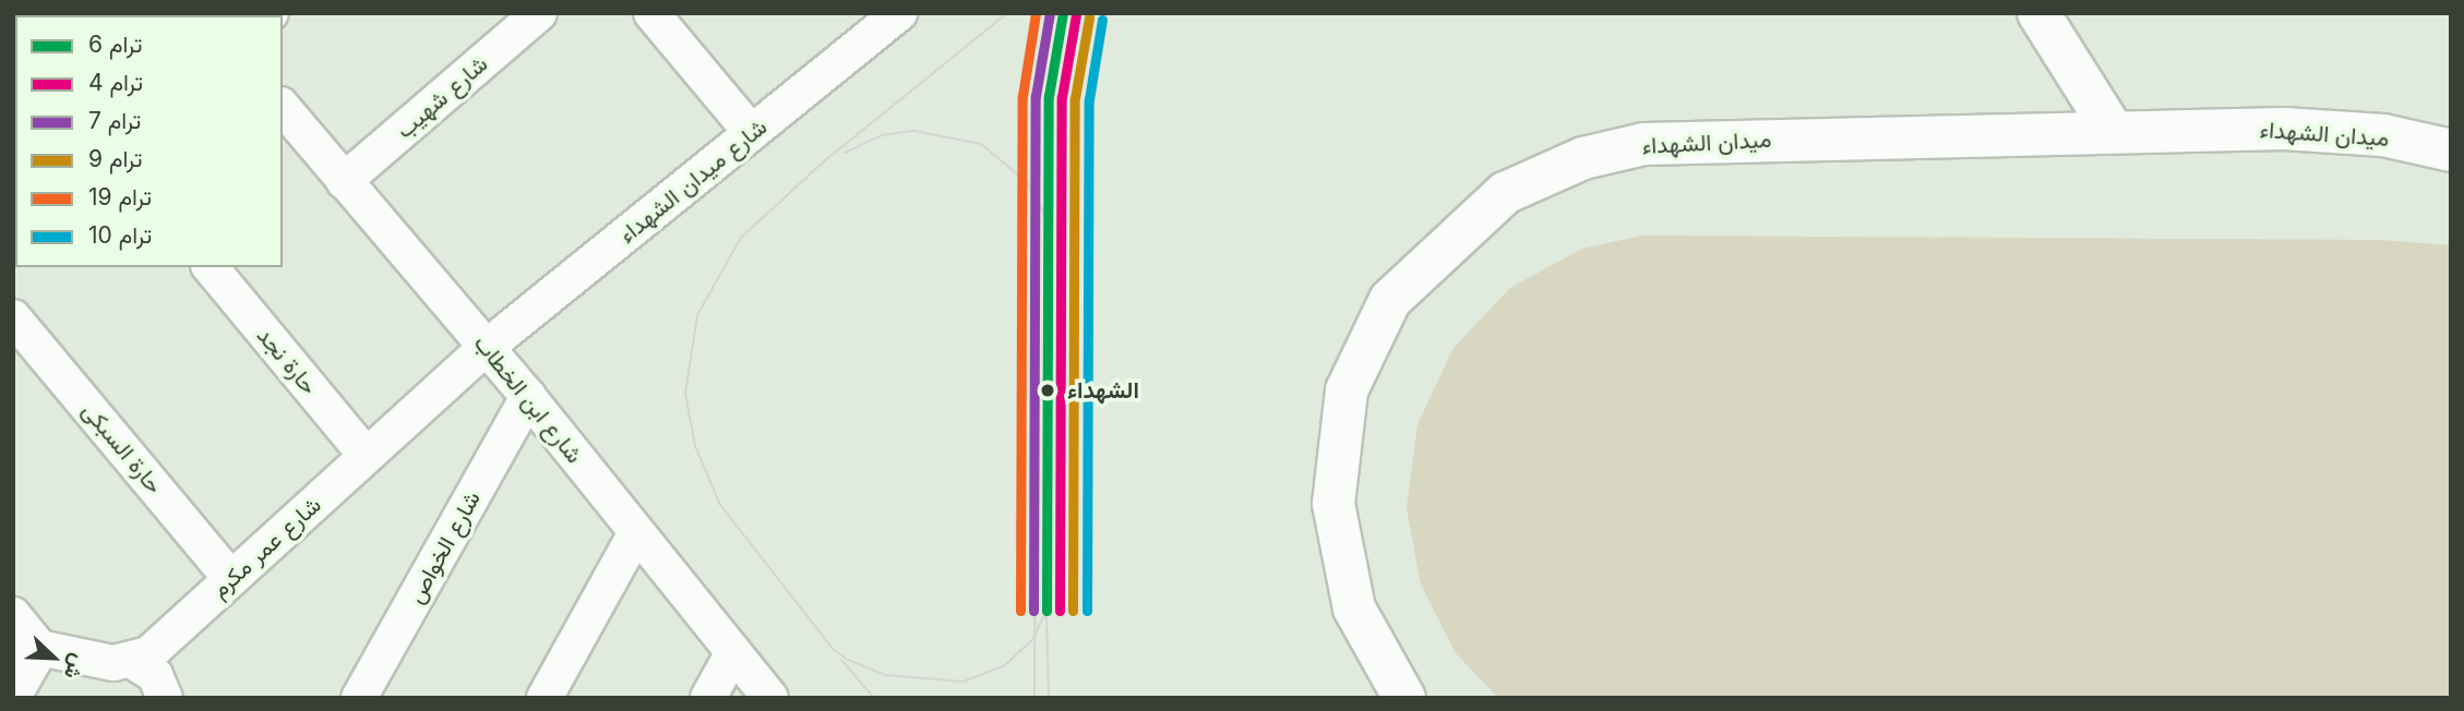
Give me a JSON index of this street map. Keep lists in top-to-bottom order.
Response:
{
  "streets": {
    "main road": ["ميدان الشهداء"],
    "street": [
      "شارع شهيب",
      "شارع ميدان الشهداء",
      "حارة نجد",
      "شارع ابن الخطاب",
      "حارة السبكى",
      "شارع عمر مكرم",
      "شارع الخواص"
    ]
  },
  "crossings": [
    ["شارع شهيب", "شارع ابن الخطاب"],
    ["شارع ميدان الشهداء", "شارع ابن الخطاب"],
    ["شارع ميدان الشهداء", "شارع عمر مكرم"],
    ["حارة نجد", "شارع عمر مكرم"],
    ["شارع ابن الخطاب", "شارع عمر مكرم"],
    ["شارع ابن الخطاب", "شارع الخواص"],
    ["حارة السبكى", "شارع عمر مكرم"]
  ],
  "places": ["الشهداء"],
  "lines": [
    "tram line 6",
    "tram line 7",
    "tram line 19",
    "tram line 4",
    "tram line 9",
    "tram line 10"
  ],
  "legend": [
    "ترام 6",
    "ترام 4",
    "ترام 7",
    "ترام 9",
    "ترام 19",
    "ترام 10"
  ],
  "north": "bottom right"
}
